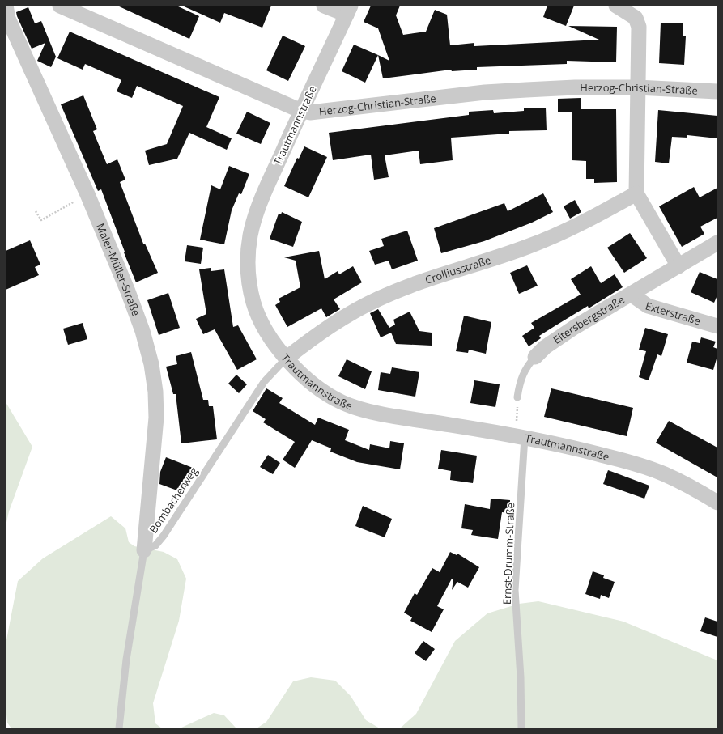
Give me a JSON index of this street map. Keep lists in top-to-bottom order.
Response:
{
  "streets": {
    "street": [
      "Herzog-Christian-Straße",
      "Trautmannstraße",
      "Maler-Müller-Straße",
      "Crolliusstraße",
      "Exterstraße",
      "Eitersbergstraße"
    ],
    "lane": ["Bombacherweg", "Ernst-Drumm-Straße"]
  },
  "crossings": [
    ["Herzog-Christian-Straße", "Trautmannstraße"],
    ["Trautmannstraße", "Crolliusstraße"],
    ["Trautmannstraße", "Bombacherweg"],
    ["Trautmannstraße", "Ernst-Drumm-Straße"],
    ["Maler-Müller-Straße", "Bombacherweg"],
    ["Crolliusstraße", "Bombacherweg"],
    ["Exterstraße", "Eitersbergstraße"]
  ]
}
